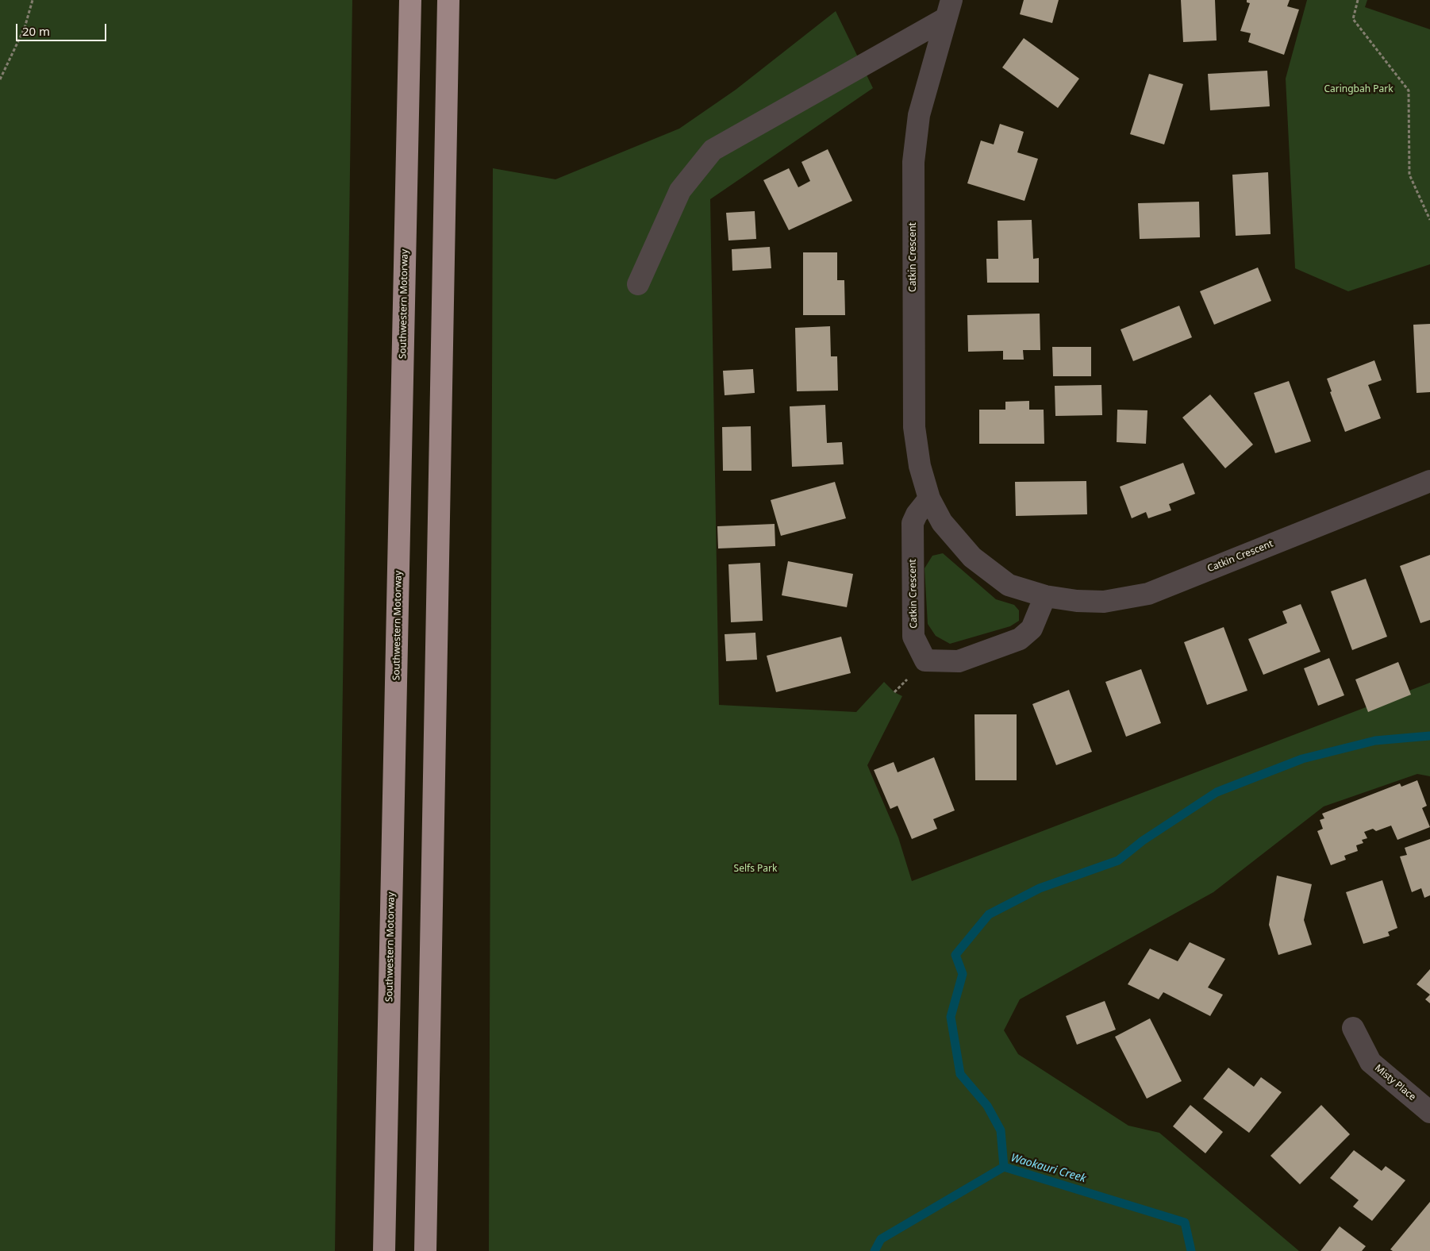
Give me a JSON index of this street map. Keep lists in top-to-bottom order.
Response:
{
  "streets": {
    "highway": ["Southwestern Motorway"],
    "street": ["Catkin Crescent", "Misty Place"]
  },
  "water": ["Waokauri Creek"],
  "parks": ["Caringbah Park", "Selfs Park"],
  "scale_bar": "20 m"
}
